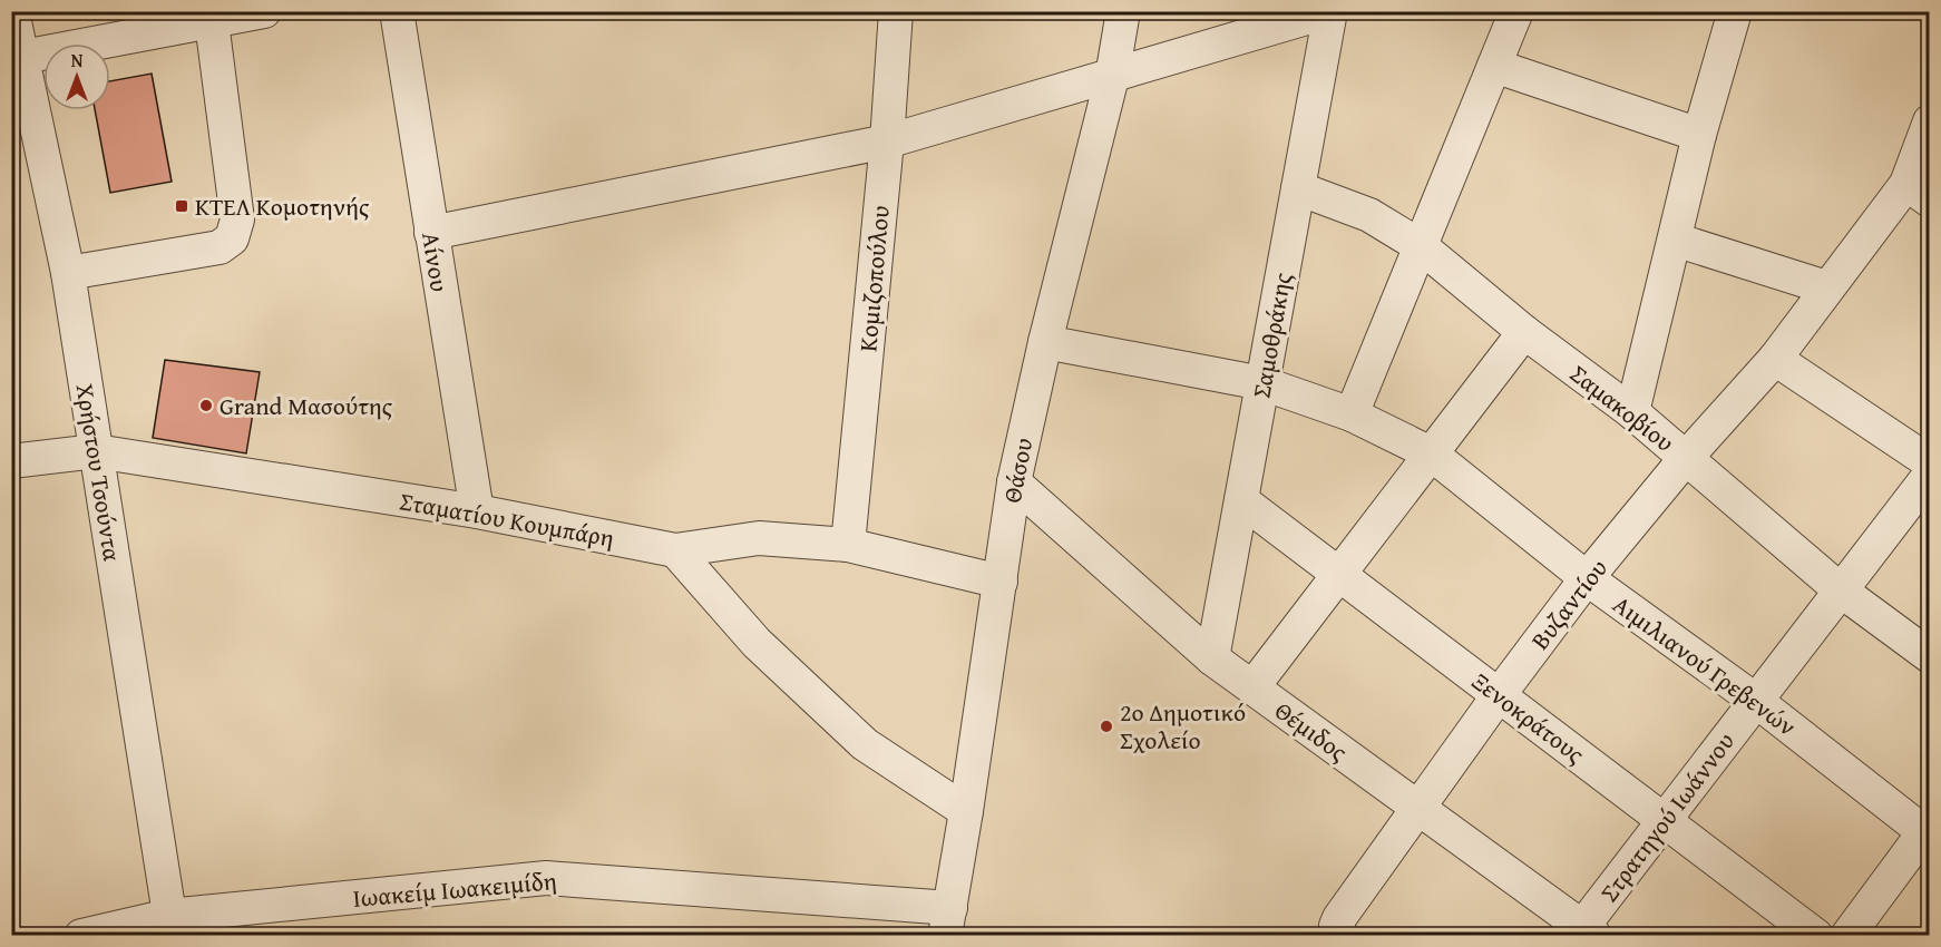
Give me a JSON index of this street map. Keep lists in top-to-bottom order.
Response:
{
  "streets": {
    "street": [
      "Αίνου",
      "Κομιζοπούλου",
      "Σαμοθράκης",
      "Σαμακοβίου",
      "Θάσου",
      "Χρήστου Τσούντα",
      "Σταματίου Κουμπάρη",
      "Βυζαντίου",
      "Αιμιλιανού Γρεβενών",
      "Ξενοκράτους",
      "Θέμιδος",
      "Στρατηγού Ιωάννου",
      "Ιωακείμ Ιωακειμίδη"
    ]
  },
  "crossings": [
    ["Αίνου", "Σταματίου Κουμπάρη"],
    ["Κομιζοπούλου", "Σταματίου Κουμπάρη"],
    ["Σαμοθράκης", "Σαμακοβίου"],
    ["Σαμοθράκης", "Αιμιλιανού Γρεβενών"],
    ["Σαμοθράκης", "Ξενοκράτους"],
    ["Σαμοθράκης", "Θέμιδος"],
    ["Σαμακοβίου", "Βυζαντίου"],
    ["Σαμακοβίου", "Στρατηγού Ιωάννου"],
    ["Θάσου", "Σταματίου Κουμπάρη"],
    ["Θάσου", "Αιμιλιανού Γρεβενών"],
    ["Θάσου", "Θέμιδος"],
    ["Θάσου", "Ιωακείμ Ιωακειμίδη"],
    ["Χρήστου Τσούντα", "Σταματίου Κουμπάρη"],
    ["Χρήστου Τσούντα", "Ιωακείμ Ιωακειμίδη"],
    ["Βυζαντίου", "Αιμιλιανού Γρεβενών"],
    ["Βυζαντίου", "Ξενοκράτους"],
    ["Βυζαντίου", "Θέμιδος"],
    ["Αιμιλιανού Γρεβενών", "Στρατηγού Ιωάννου"],
    ["Ξενοκράτους", "Στρατηγού Ιωάννου"],
    ["Θέμιδος", "Στρατηγού Ιωάννου"]
  ],
  "places": {
    "transit": ["ΚΤΕΛ Κομοτηνής"],
    "other": ["Grand Μασούτης", "2ο Δημοτικό Σχολείο"]
  },
  "north": "top"
}
